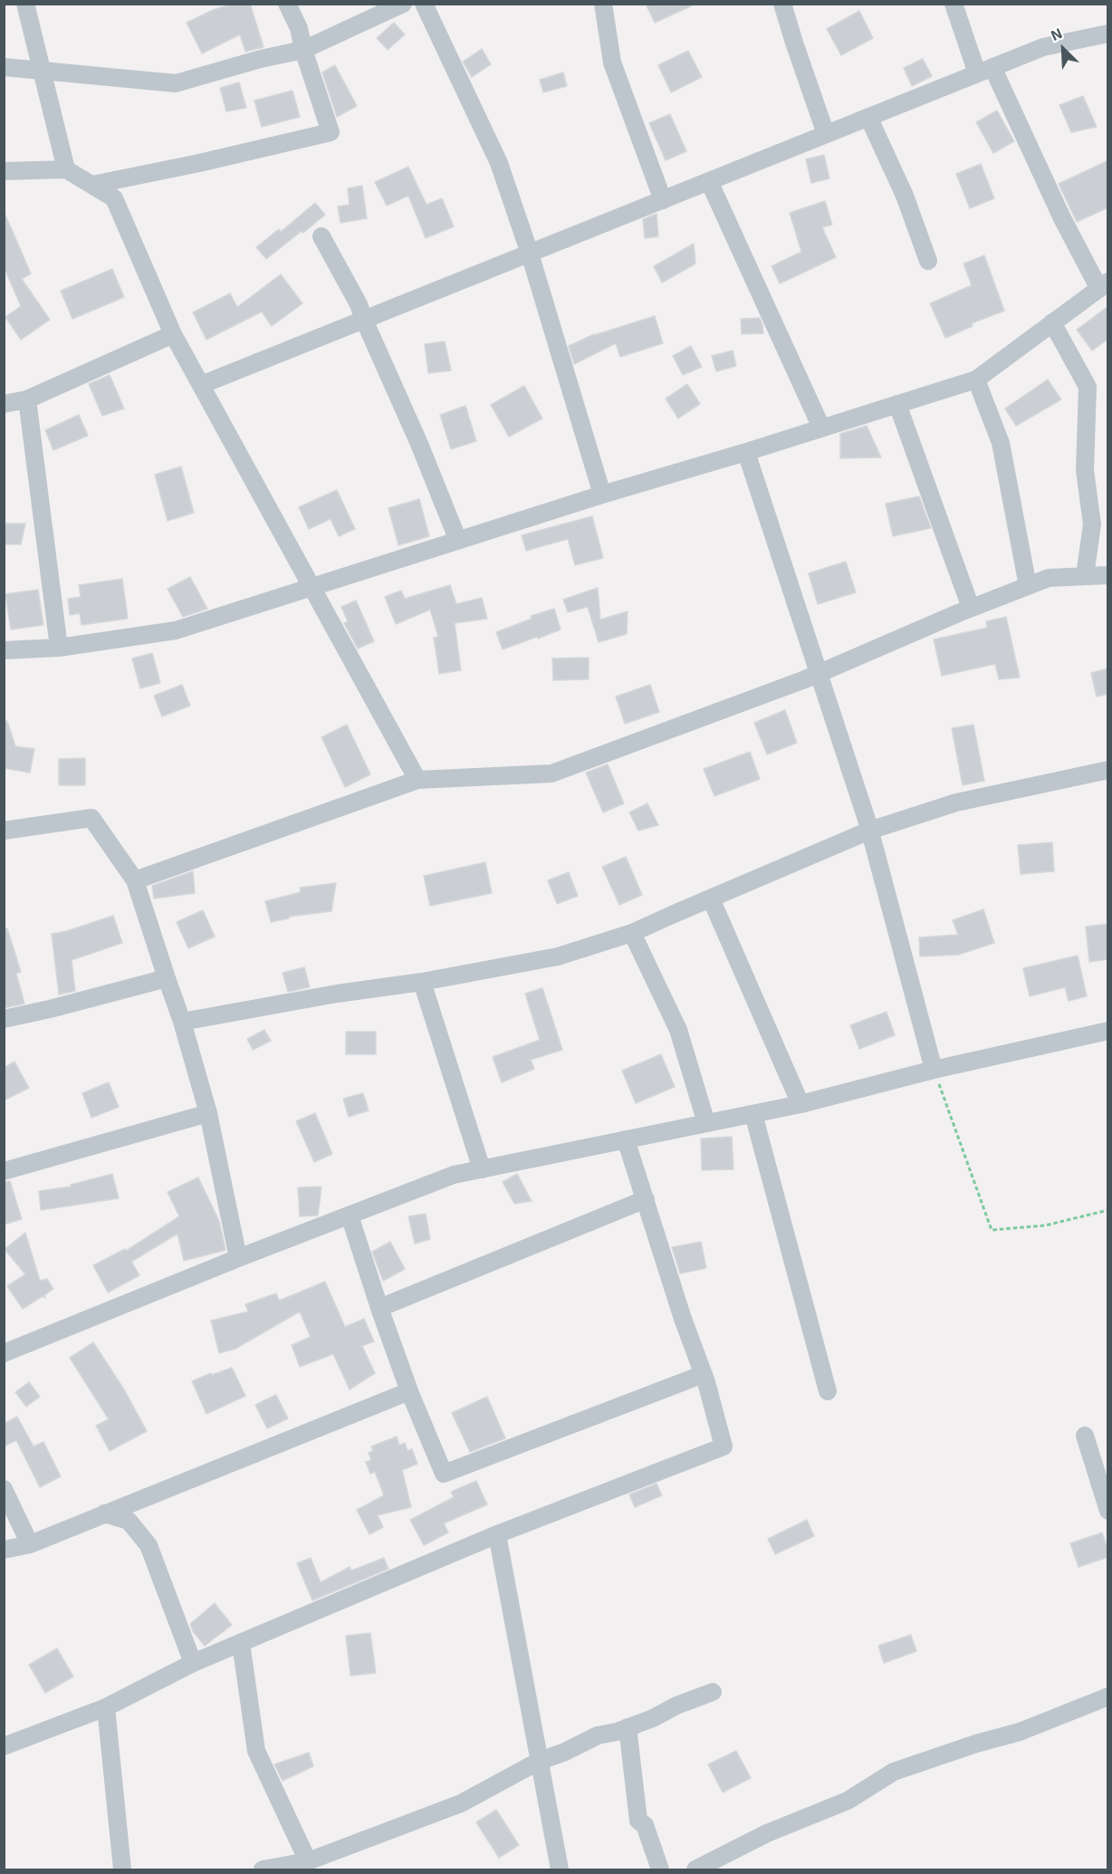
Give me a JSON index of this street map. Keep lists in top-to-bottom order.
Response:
{
  "north": "top left"
}
